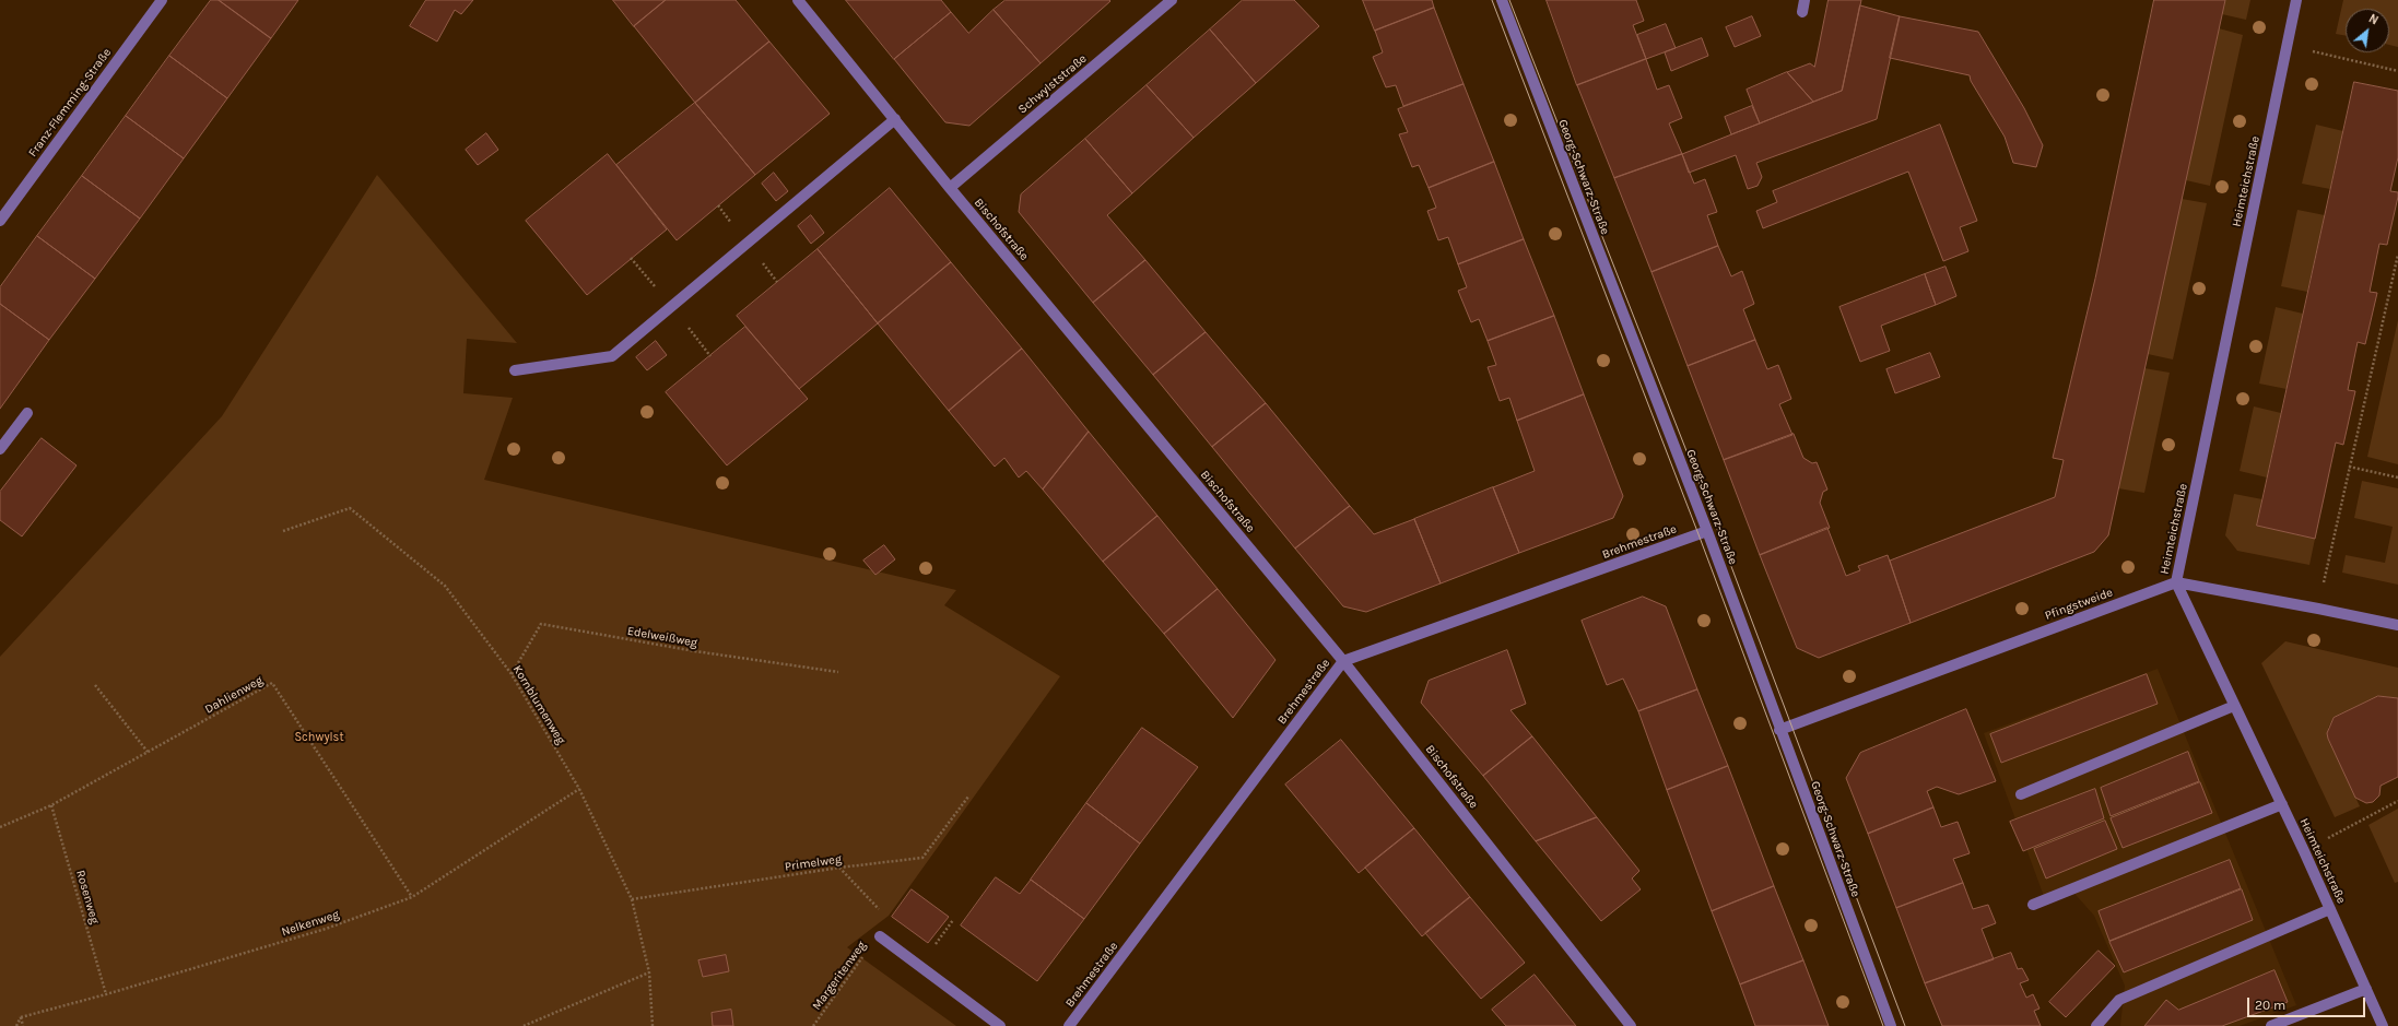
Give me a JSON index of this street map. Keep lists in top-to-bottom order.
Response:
{
  "streets": {
    "street": [
      "Schwylststraße",
      "Franz-Flemming-Straße",
      "Georg-Schwarz-Straße",
      "Heimteichstraße",
      "Bischofstraße",
      "Brehmestraße",
      "Pfingstweide"
    ],
    "path": [
      "Edelweißweg",
      "Dahlienweg",
      "Kornblumenweg",
      "Primelweg",
      "Rosenweg",
      "Nelkenweg",
      "Margeritenweg"
    ]
  },
  "crossings": [
    ["Schwylststraße", "Bischofstraße"],
    ["Georg-Schwarz-Straße", "Brehmestraße"],
    ["Georg-Schwarz-Straße", "Pfingstweide"],
    ["Heimteichstraße", "Pfingstweide"],
    ["Bischofstraße", "Brehmestraße"],
    ["Edelweißweg", "Kornblumenweg"],
    ["Dahlienweg", "Rosenweg"],
    ["Dahlienweg", "Nelkenweg"],
    ["Kornblumenweg", "Primelweg"],
    ["Kornblumenweg", "Nelkenweg"],
    ["Rosenweg", "Nelkenweg"]
  ],
  "parks": ["Schwylst"],
  "scale_bar": "20 m",
  "north": "top right"
}
